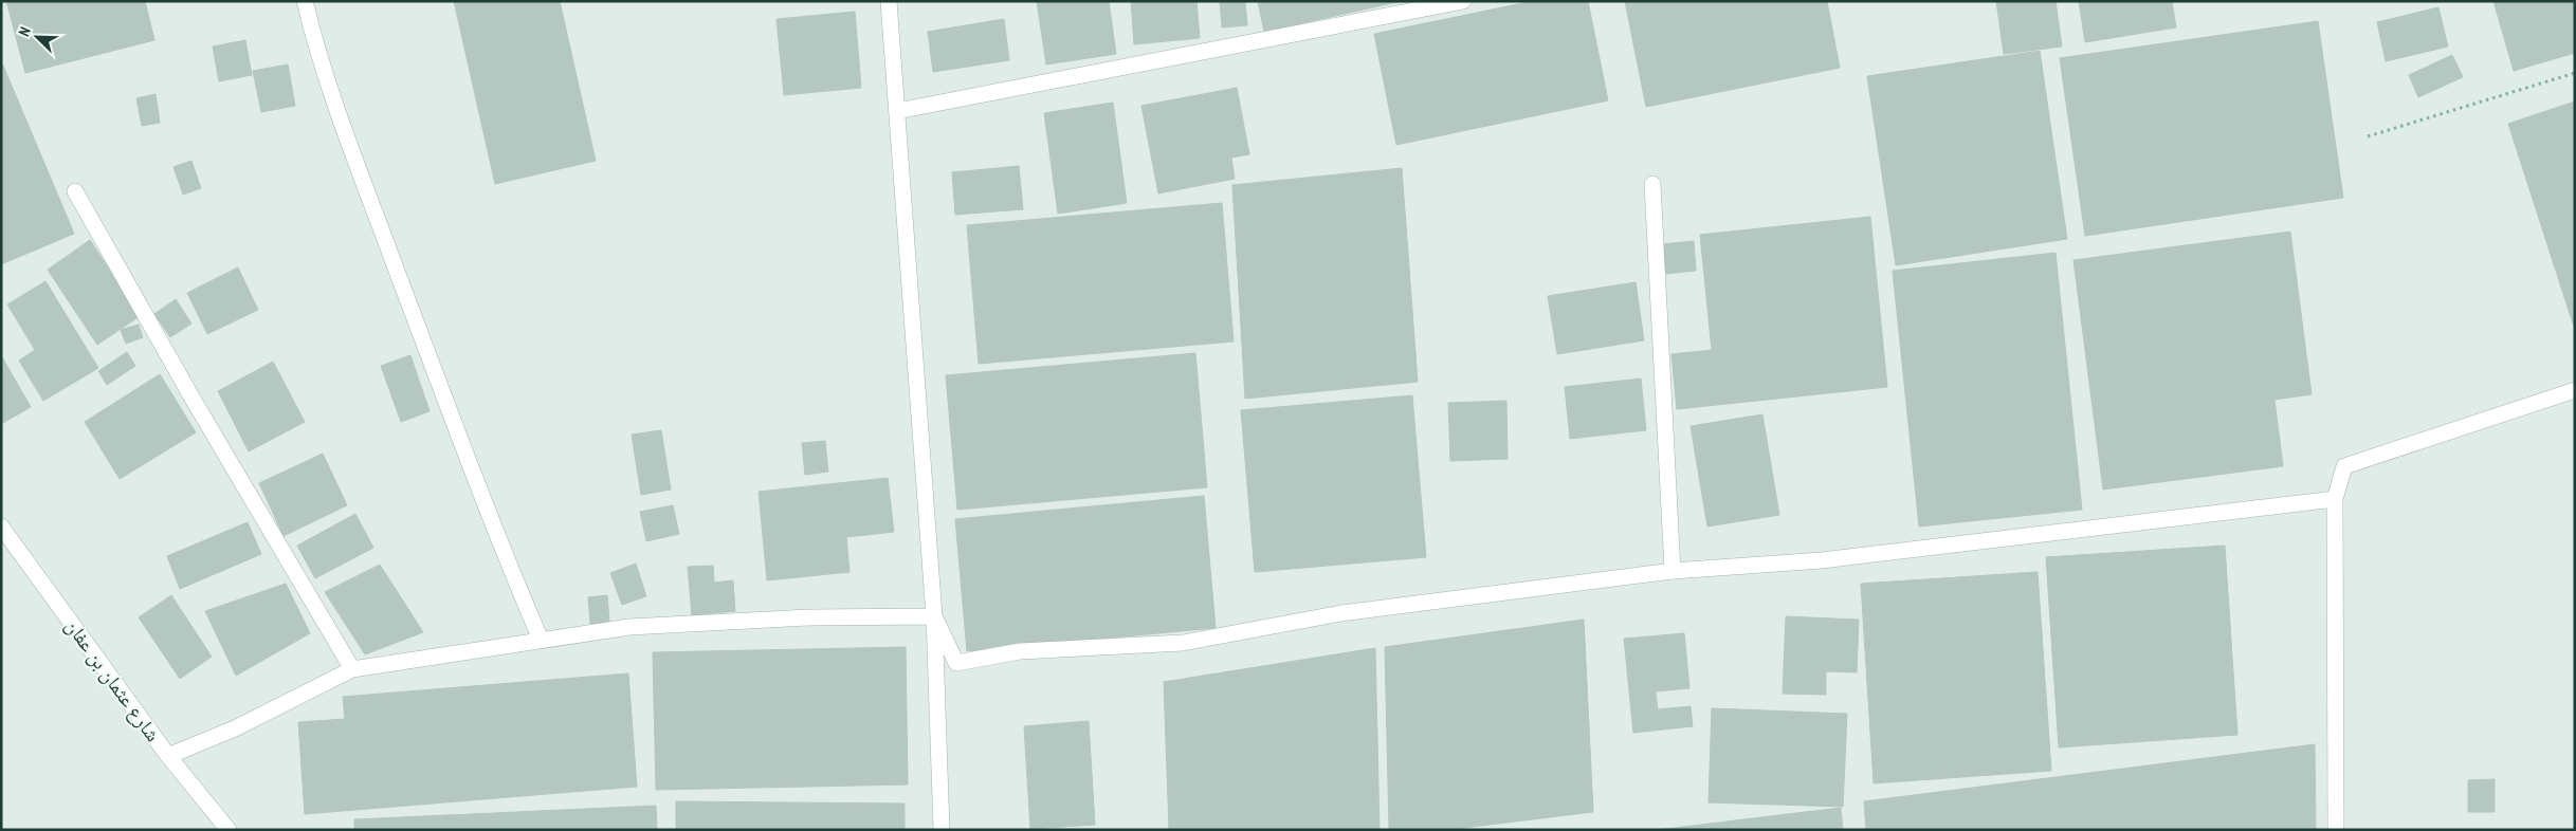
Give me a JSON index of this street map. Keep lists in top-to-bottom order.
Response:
{
  "streets": {
    "street": ["شارع عثمان بن عفان"]
  },
  "north": "top left"
}
